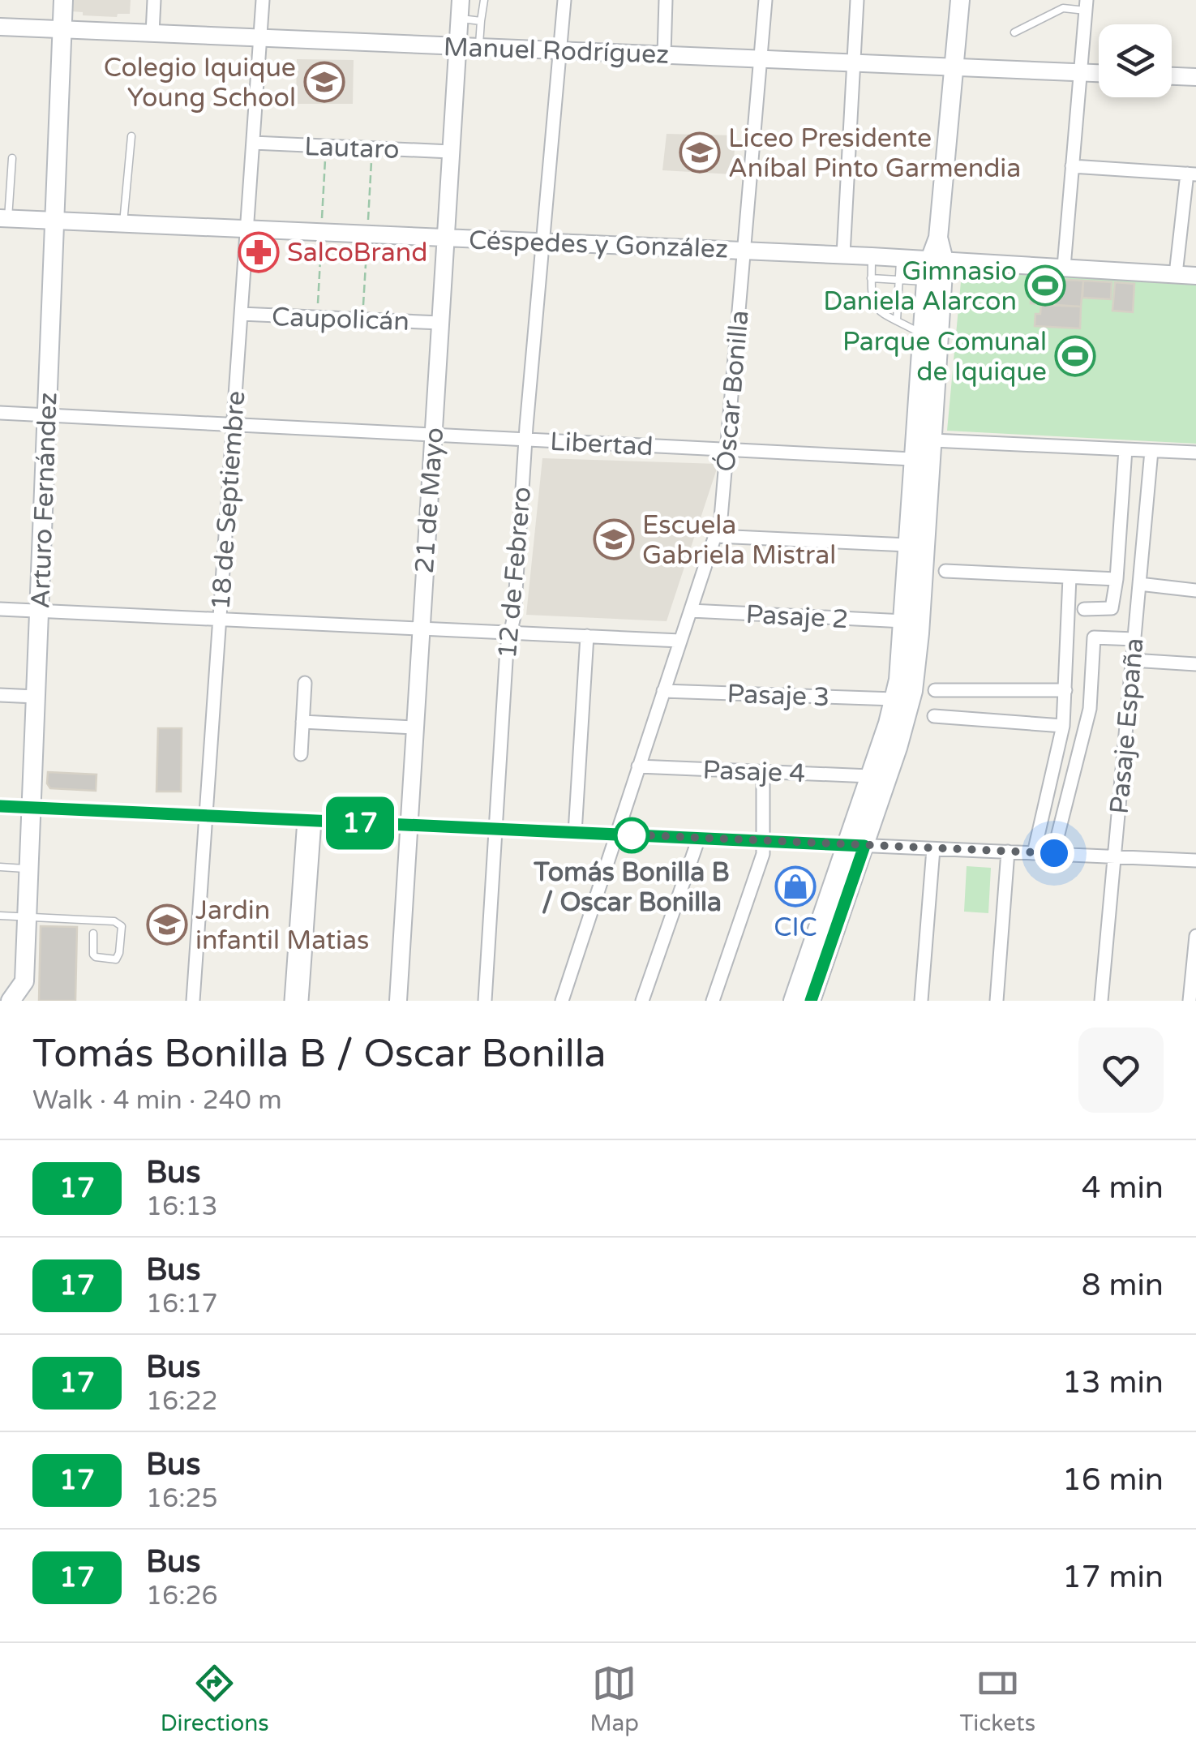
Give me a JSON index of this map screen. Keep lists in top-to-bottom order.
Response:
{
  "streets": {
    "main road": ["Arturo Fernández"],
    "street": [
      "Manuel Rodríguez",
      "Lautaro",
      "Céspedes y González",
      "Caupolicán",
      "Óscar Bonilla",
      "Libertad",
      "18 de Septiembre",
      "21 de Mayo",
      "12 de Febrero",
      "Pasaje 2",
      "Pasaje 3",
      "Pasaje España",
      "Pasaje 4"
    ]
  },
  "crossings": [
    ["Manuel Rodríguez", "Óscar Bonilla"],
    ["Manuel Rodríguez", "Arturo Fernández"],
    ["Manuel Rodríguez", "18 de Septiembre"],
    ["Manuel Rodríguez", "21 de Mayo"],
    ["Manuel Rodríguez", "12 de Febrero"],
    ["Lautaro", "18 de Septiembre"],
    ["Lautaro", "21 de Mayo"],
    ["Céspedes y González", "Óscar Bonilla"],
    ["Céspedes y González", "Arturo Fernández"],
    ["Céspedes y González", "18 de Septiembre"],
    ["Céspedes y González", "21 de Mayo"],
    ["Céspedes y González", "12 de Febrero"],
    ["Caupolicán", "18 de Septiembre"],
    ["Caupolicán", "21 de Mayo"],
    ["Óscar Bonilla", "Libertad"],
    ["Óscar Bonilla", "Pasaje 2"],
    ["Óscar Bonilla", "Pasaje 3"],
    ["Óscar Bonilla", "Pasaje 4"],
    ["Libertad", "Arturo Fernández"],
    ["Libertad", "18 de Septiembre"],
    ["Libertad", "21 de Mayo"],
    ["Libertad", "12 de Febrero"]
  ],
  "places": {
    "school or university": [
      "Colegio Iquique Young School",
      "Liceo Presidente Aníbal Pinto Garmendia",
      "Escuela Gabriela Mistral",
      "Jardin infantil Matias"
    ],
    "pharmacy": ["SalcoBrand"],
    "sports": ["Gimnasio Daniela Alarcon", "Parque Comunal de Iquique"],
    "other": ["Tomás Bonilla B / Oscar Bonilla"],
    "shop": ["CIC"]
  },
  "lines": ["bus line 17"],
  "page": {
    "on_map": "17",
    "heading": ["Tomás Bonilla B / Oscar Bonilla", "Walk · 4 min · 240 m"],
    "list": [
      {
        "mark": "17",
        "name": "Bus",
        "note": "16:13",
        "value": "4 min"
      },
      {
        "mark": "17",
        "name": "Bus",
        "note": "16:17",
        "value": "8 min"
      },
      {
        "mark": "17",
        "name": "Bus",
        "note": "16:22",
        "value": "13 min"
      },
      {
        "mark": "17",
        "name": "Bus",
        "note": "16:25",
        "value": "16 min"
      },
      {
        "mark": "17",
        "name": "Bus",
        "note": "16:26",
        "value": "17 min"
      }
    ],
    "tabs": ["Directions", "Map", "Tickets"]
  }
}
